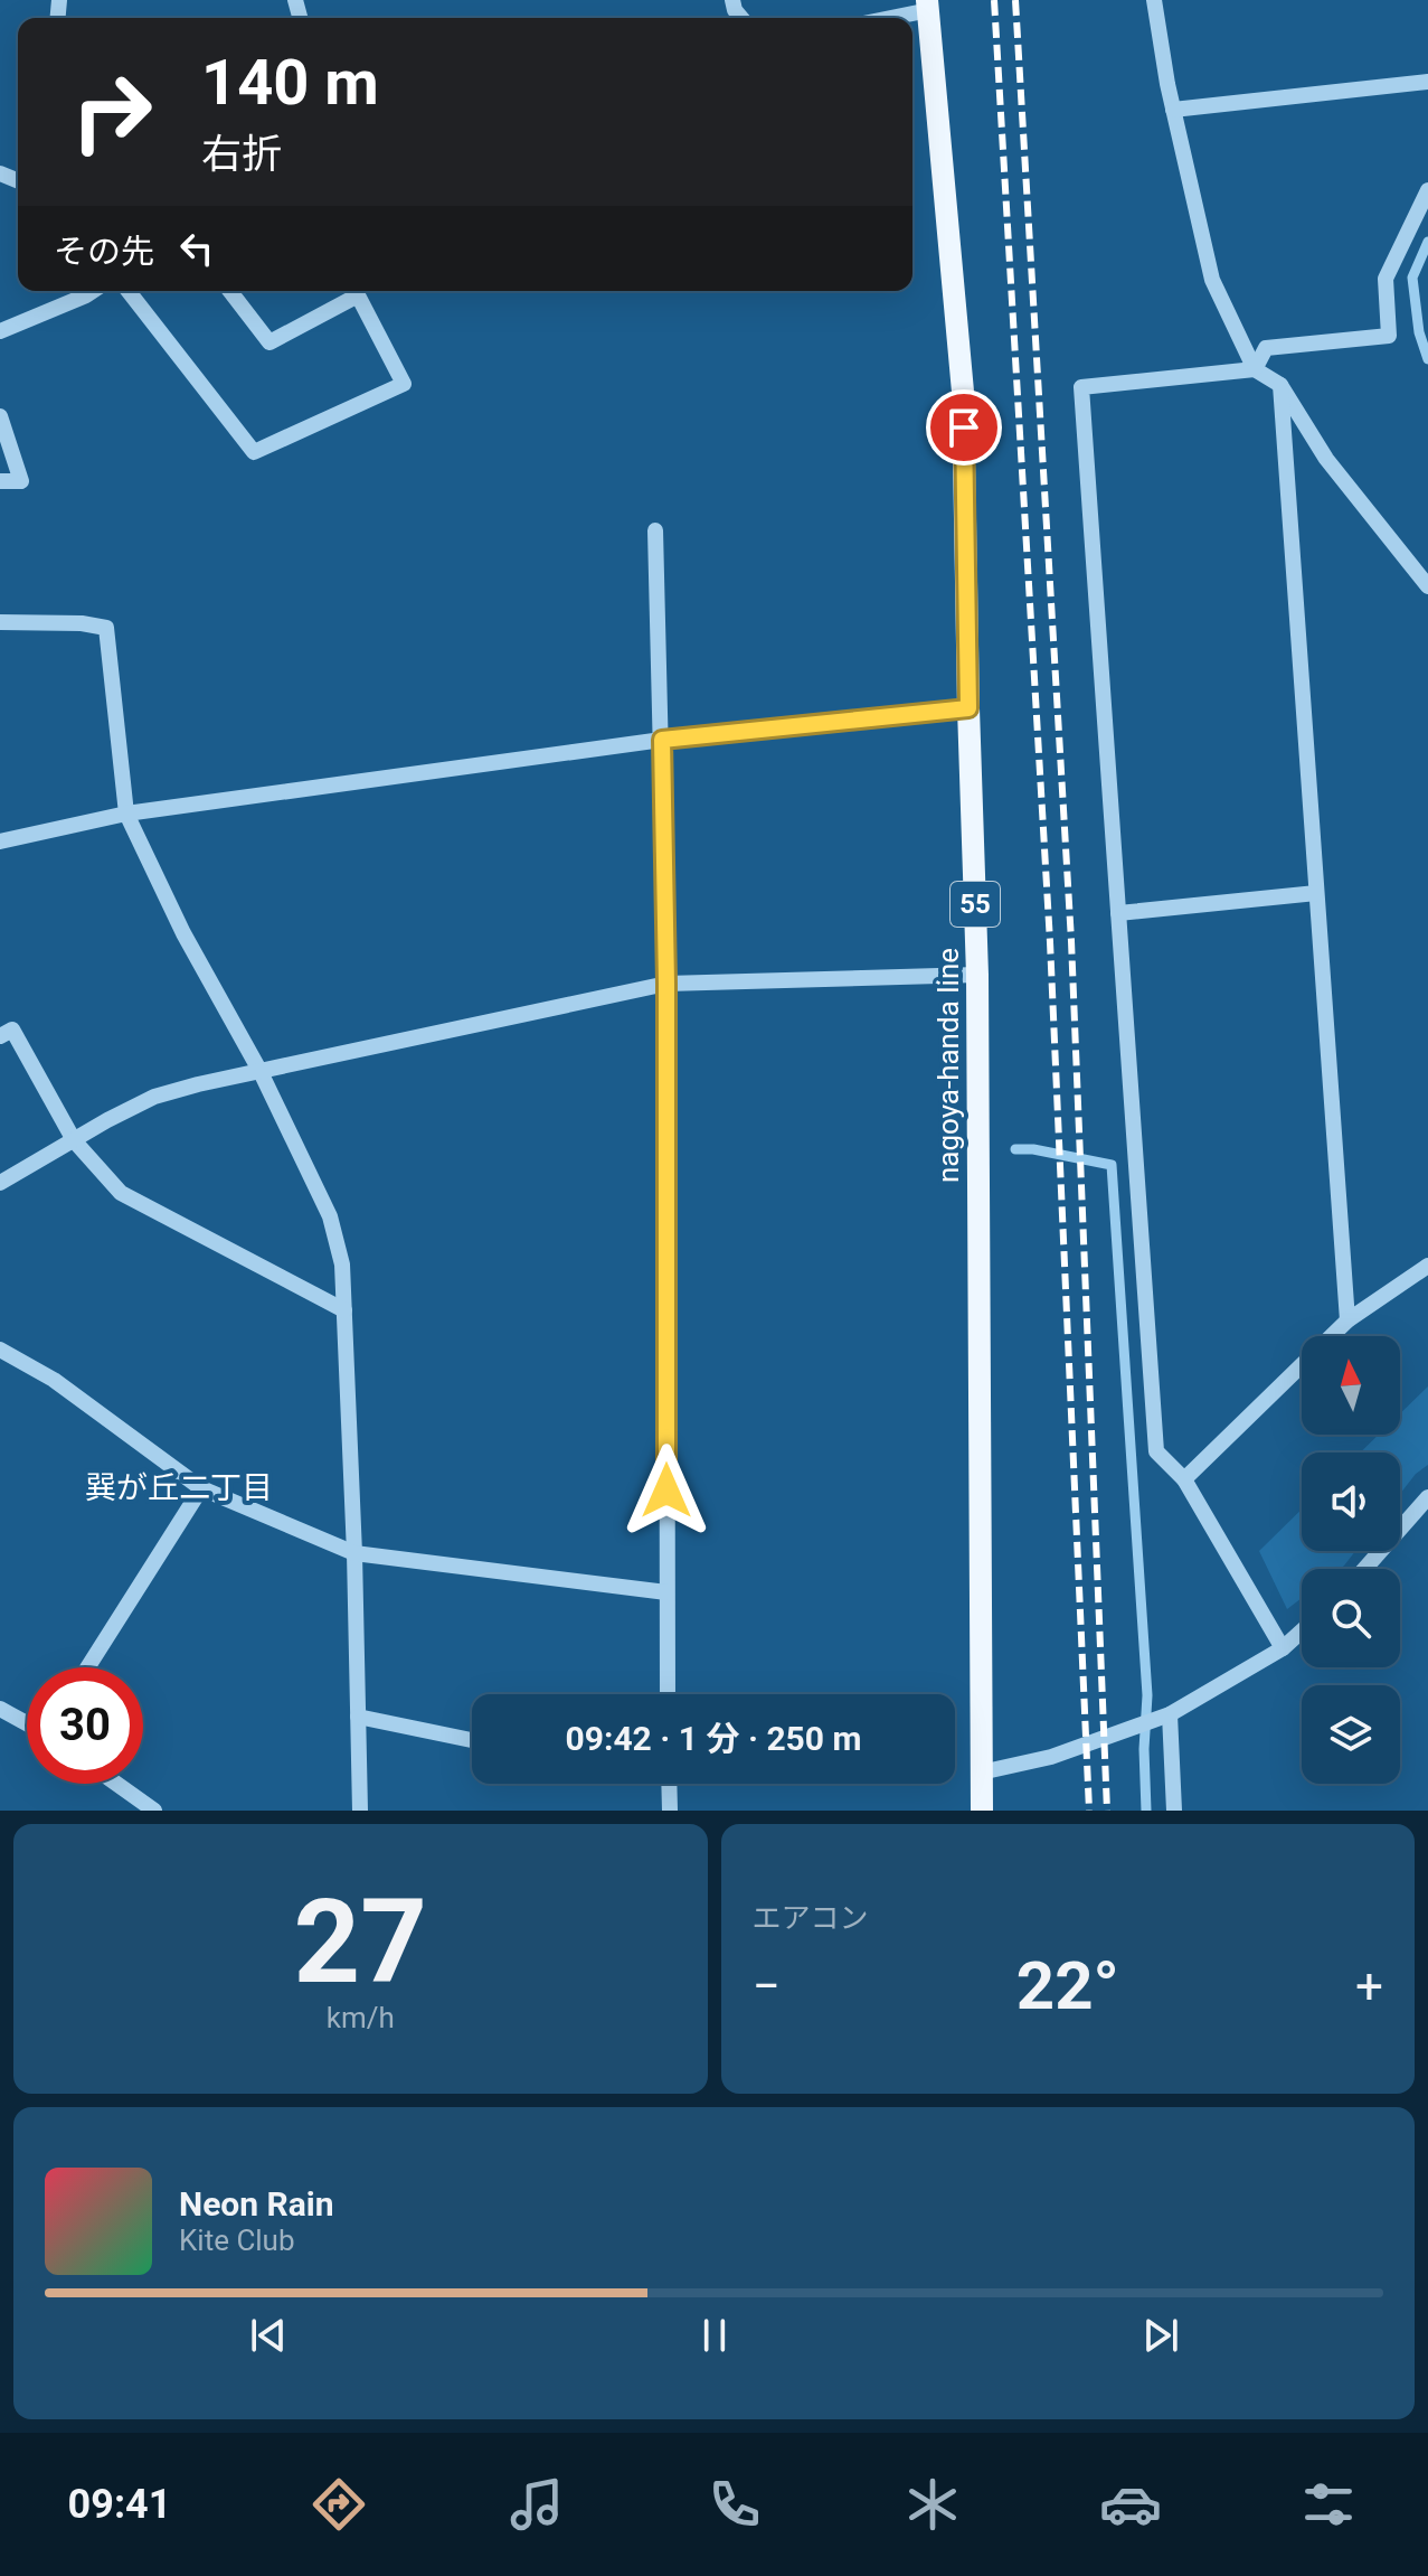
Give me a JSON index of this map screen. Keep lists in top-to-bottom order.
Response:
{
  "streets": {
    "main road": ["55", "nagoya-handa line"]
  },
  "districts": ["巽が丘二丁目"],
  "north": "top",
  "page": {
    "turn": ["140 m", "右折"],
    "then": "その先",
    "limit": "30",
    "trip": "09:42 · 1 分 · 250 m",
    "tile": [
      ["27", "km/h"],
      "エアコン"
    ],
    "heat": ["−", "22°", "+"],
    "song": ["Neon Rain", "Kite Club"],
    "tabs": "09:41"
  }
}
